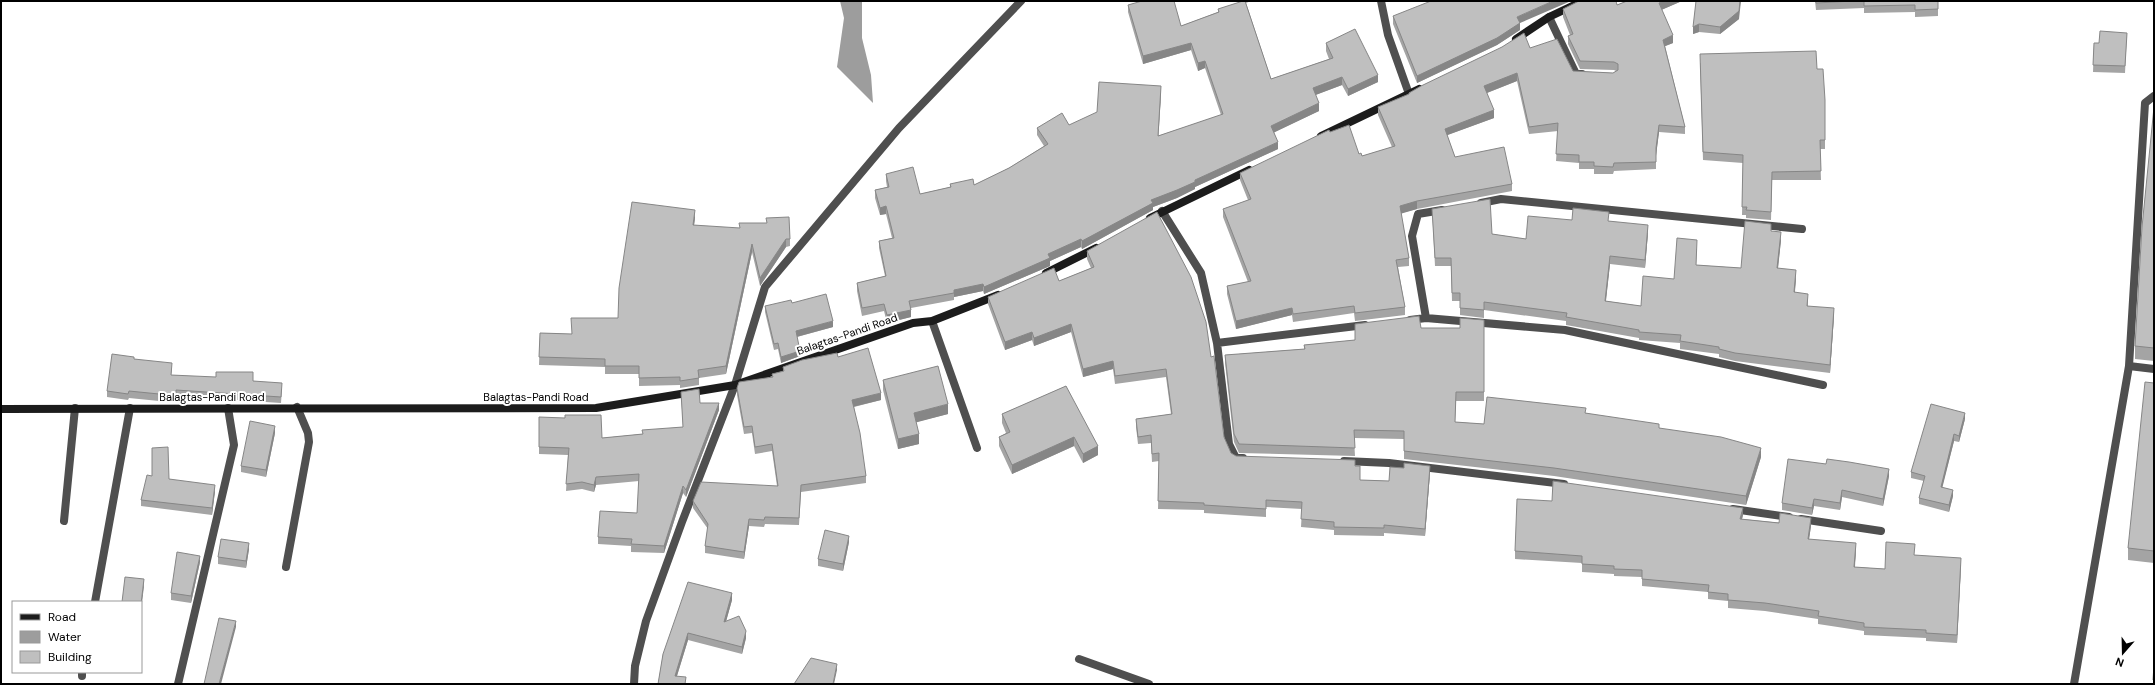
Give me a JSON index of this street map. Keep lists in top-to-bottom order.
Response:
{
  "streets": {
    "main road": ["Balagtas-Pandi Road"]
  },
  "legend": ["Road", "Water", "Building"],
  "north": "bottom"
}
